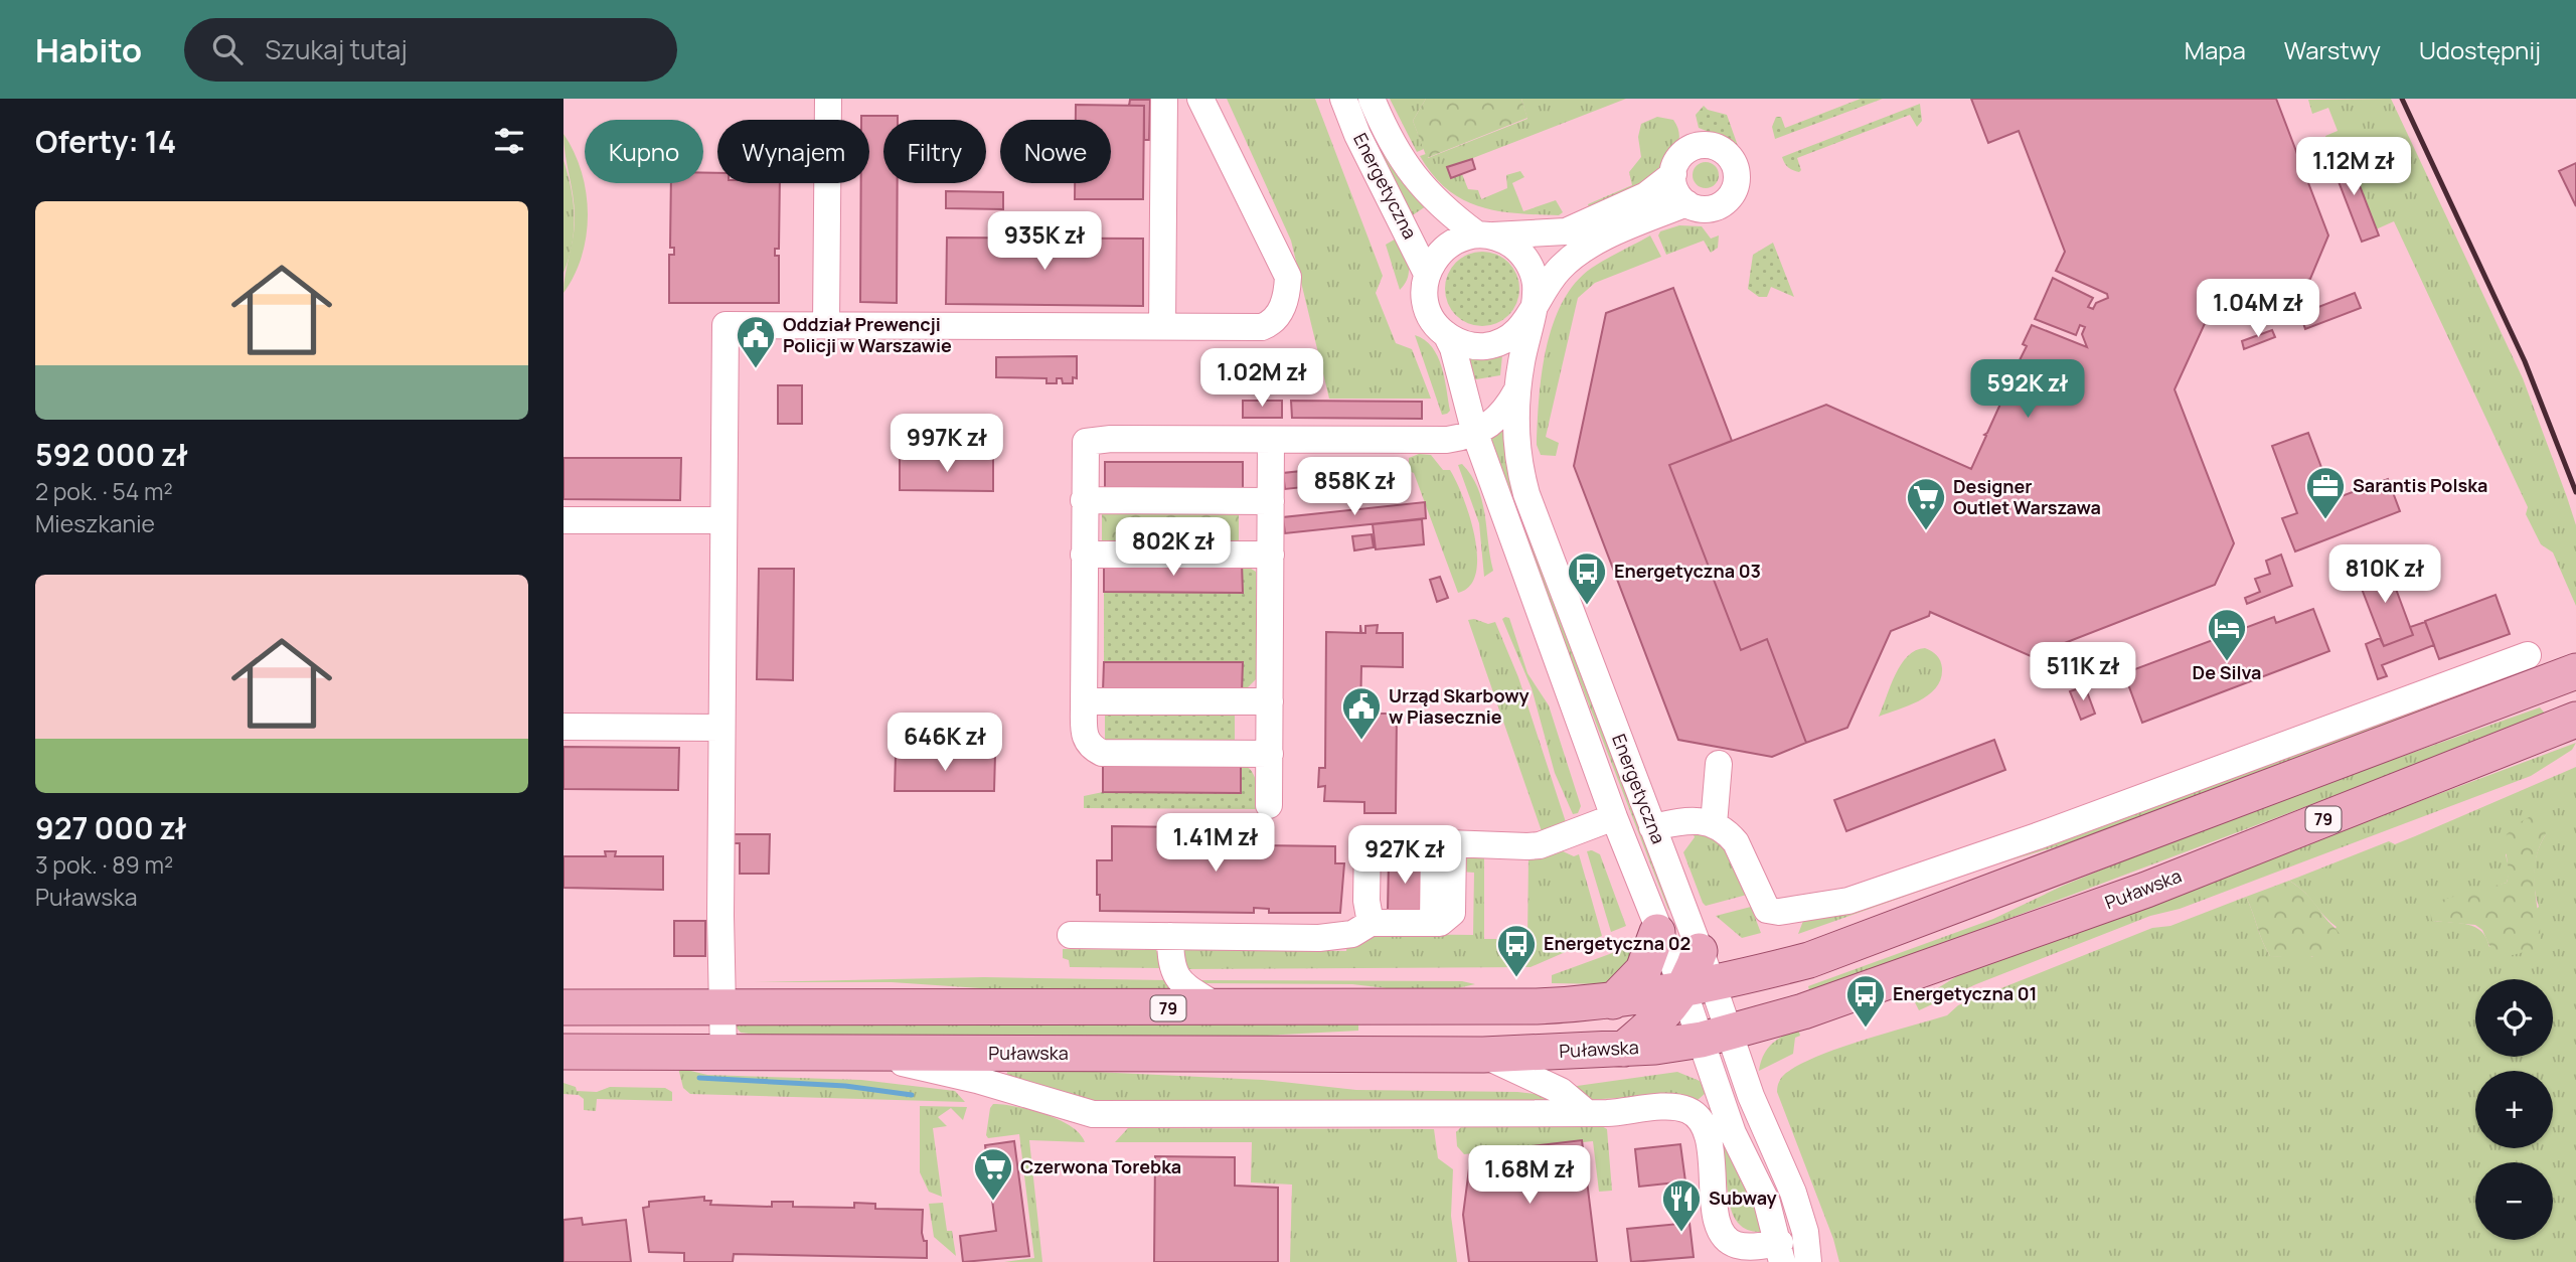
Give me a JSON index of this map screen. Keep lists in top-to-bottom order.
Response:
{
  "streets": {
    "main road": ["79", "Puławska"],
    "street": ["Energetyczna"]
  },
  "crossings": [
    ["Energetyczna", "79"],
    ["Energetyczna", "Puławska"]
  ],
  "places": {
    "public building": ["Oddział Prewencji Policji w Warszawie", "Urząd Skarbowy w Piasecznie"],
    "office": ["Sarantis Polska"],
    "supermarket": ["Designer Outlet Warszawa", "Czerwona Torebka"],
    "bus stop": ["Energetyczna 03", "Energetyczna 02", "Energetyczna 01"],
    "hotel": ["De Silva"],
    "restaurant": ["Subway"]
  },
  "page": {
    "header": "Habito",
    "search": "Szukaj tutaj",
    "nav": ["Mapa", "Warstwy", "Udostępnij"],
    "heading": "Oferty: 14",
    "chip": [
      "Kupno",
      "Wynajem",
      "Filtry",
      "Nowe"
    ],
    "price": [
      "1.12M zł",
      "935K zł",
      "1.04M zł",
      "1.02M zł",
      "592K zł",
      "997K zł",
      "858K zł",
      "802K zł",
      "810K zł",
      "511K zł",
      "646K zł",
      "1.41M zł",
      "927K zł",
      "1.68M zł"
    ],
    "list": [
      {
        "name": "592 000 zł",
        "note": "2 pok. · 54 m² · Mieszkanie"
      },
      {
        "name": "927 000 zł",
        "note": "3 pok. · 89 m² · Puławska"
      }
    ],
    "map_buttons": ["+", "−"]
  }
}
